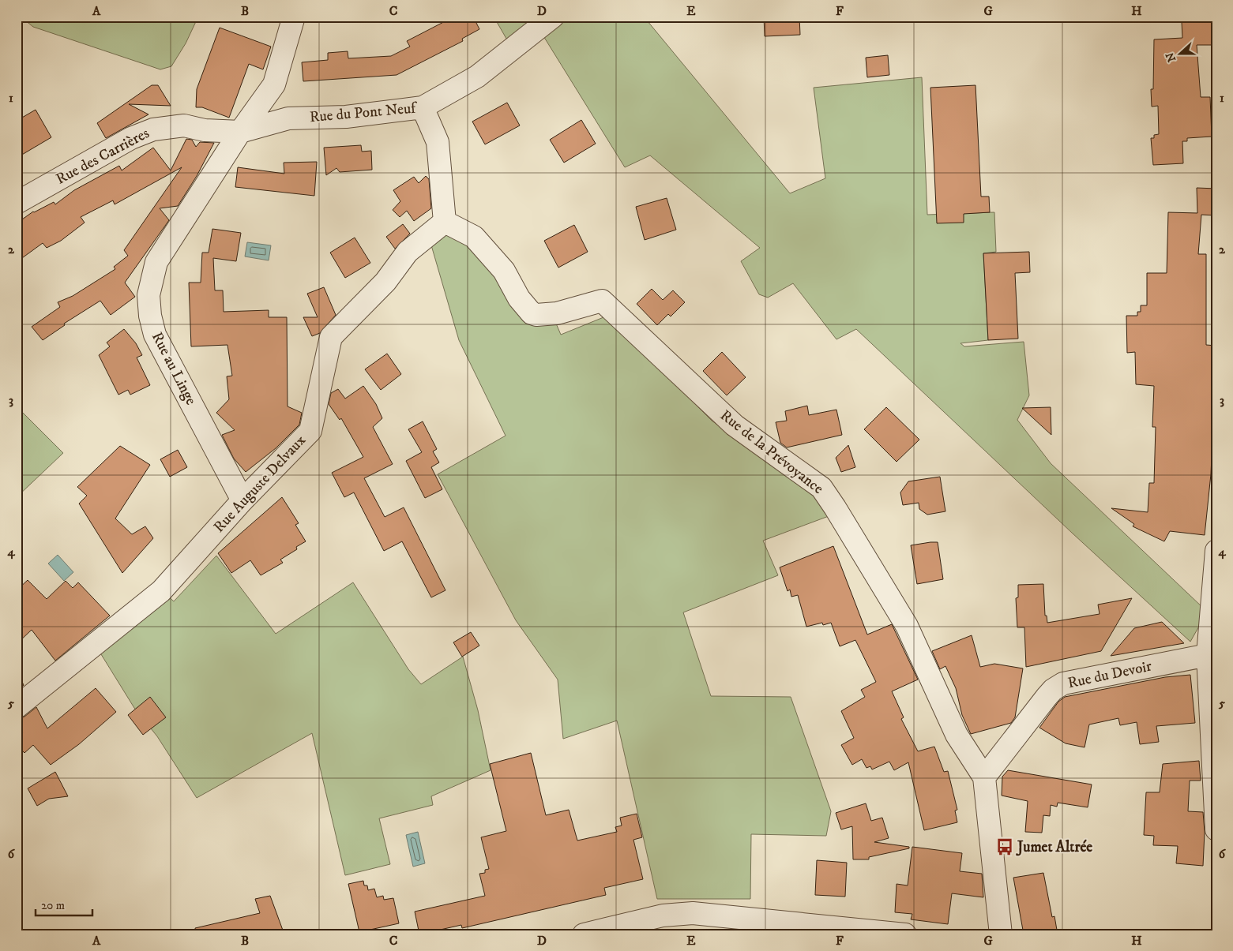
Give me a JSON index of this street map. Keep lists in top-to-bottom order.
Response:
{
  "streets": {
    "street": [
      "Rue du Pont Neuf",
      "Rue des Carrières",
      "Rue au Linge",
      "Rue de la Prévoyance",
      "Rue Auguste Delvaux",
      "Rue du Devoir"
    ]
  },
  "crossings": [
    ["Rue du Pont Neuf", "Rue des Carrières"],
    ["Rue du Pont Neuf", "Rue au Linge"],
    ["Rue des Carrières", "Rue au Linge"],
    ["Rue au Linge", "Rue Auguste Delvaux"],
    ["Rue de la Prévoyance", "Rue Auguste Delvaux"],
    ["Rue de la Prévoyance", "Rue du Devoir"]
  ],
  "places": {
    "bus stop": ["Jumet Altrée"]
  },
  "scale_bar": "20 m",
  "north": "left",
  "grid": {
    "columns": [
      "A",
      "B",
      "C",
      "D",
      "E",
      "F",
      "G",
      "H"
    ],
    "rows": [
      "1",
      "2",
      "3",
      "4",
      "5",
      "6"
    ]
  }
}
